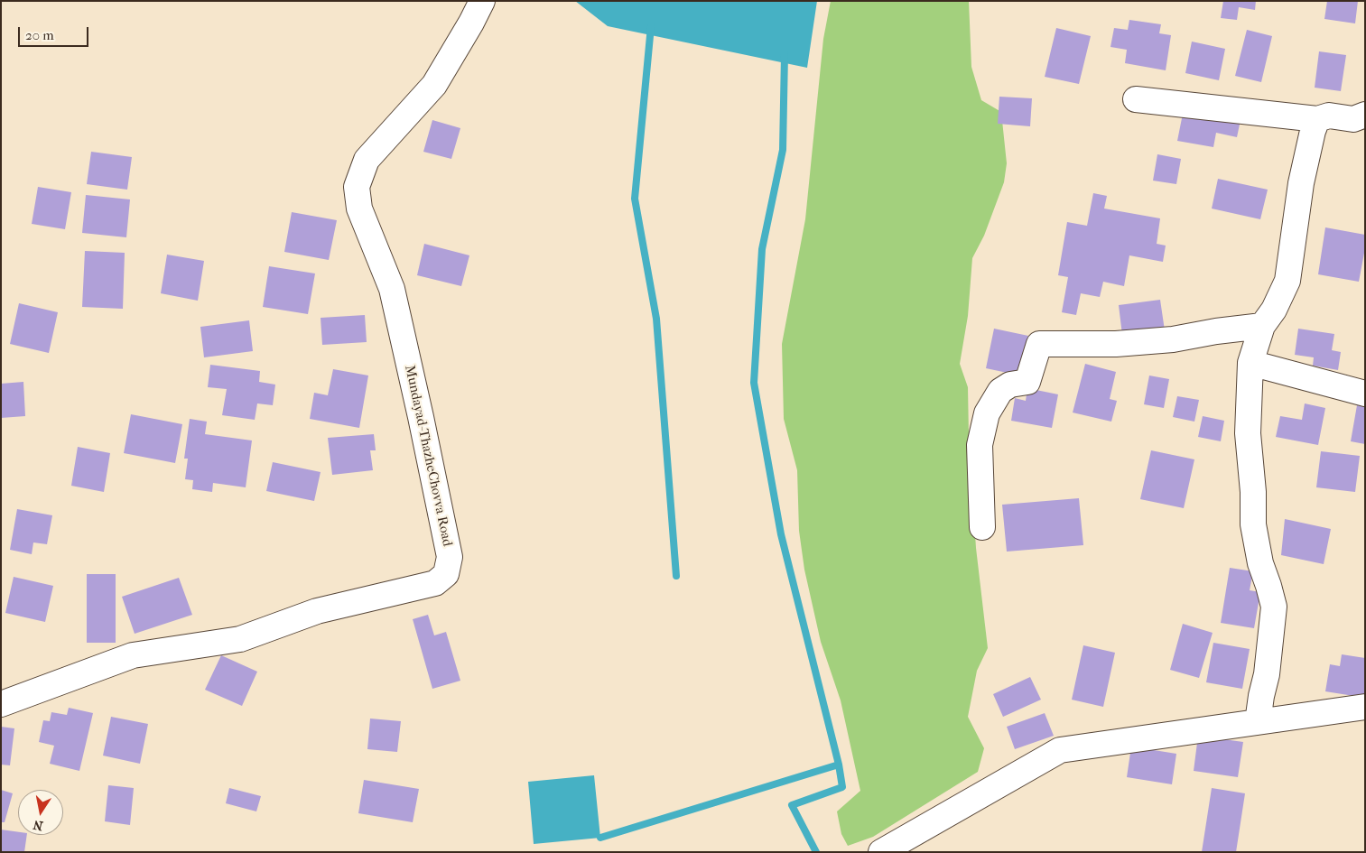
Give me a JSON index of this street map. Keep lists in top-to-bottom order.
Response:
{
  "streets": {
    "street": ["Mundayad-ThazheChovva Road"]
  },
  "scale_bar": "20 m",
  "north": "bottom"
}
